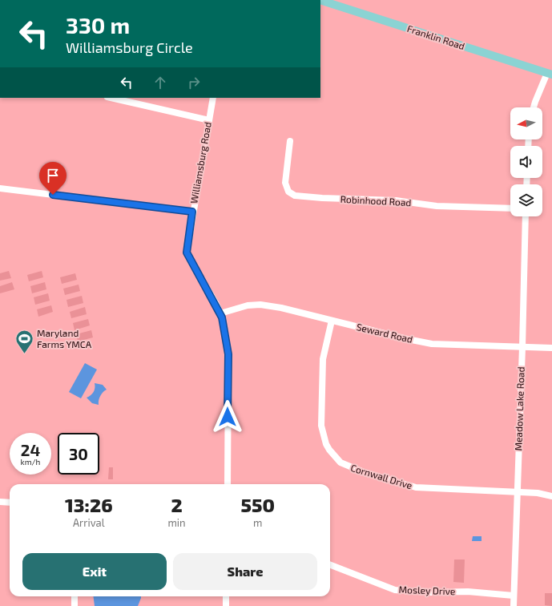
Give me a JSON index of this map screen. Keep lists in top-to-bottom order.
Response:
{
  "streets": {
    "main road": ["Franklin Road"],
    "street": [
      "Williamsburg Road",
      "Robinhood Road",
      "Seward Road",
      "Meadow Lake Road",
      "Cornwall Drive",
      "Mosley Drive"
    ]
  },
  "crossings": [
    ["Williamsburg Road", "Seward Road"],
    ["Seward Road", "Meadow Lake Road"],
    ["Seward Road", "Cornwall Drive"],
    ["Meadow Lake Road", "Cornwall Drive"],
    ["Meadow Lake Road", "Mosley Drive"]
  ],
  "places": {
    "sports": ["Maryland Farms YMCA"]
  },
  "north": "left",
  "page": {
    "turn": ["330 m", "Williamsburg Circle"],
    "speed": "24 km/h",
    "limit": "30",
    "eta": [
      "13:26",
      "Arrival",
      "2",
      "min",
      "550",
      "m"
    ],
    "buttons": ["Exit", "Share"]
  }
}
